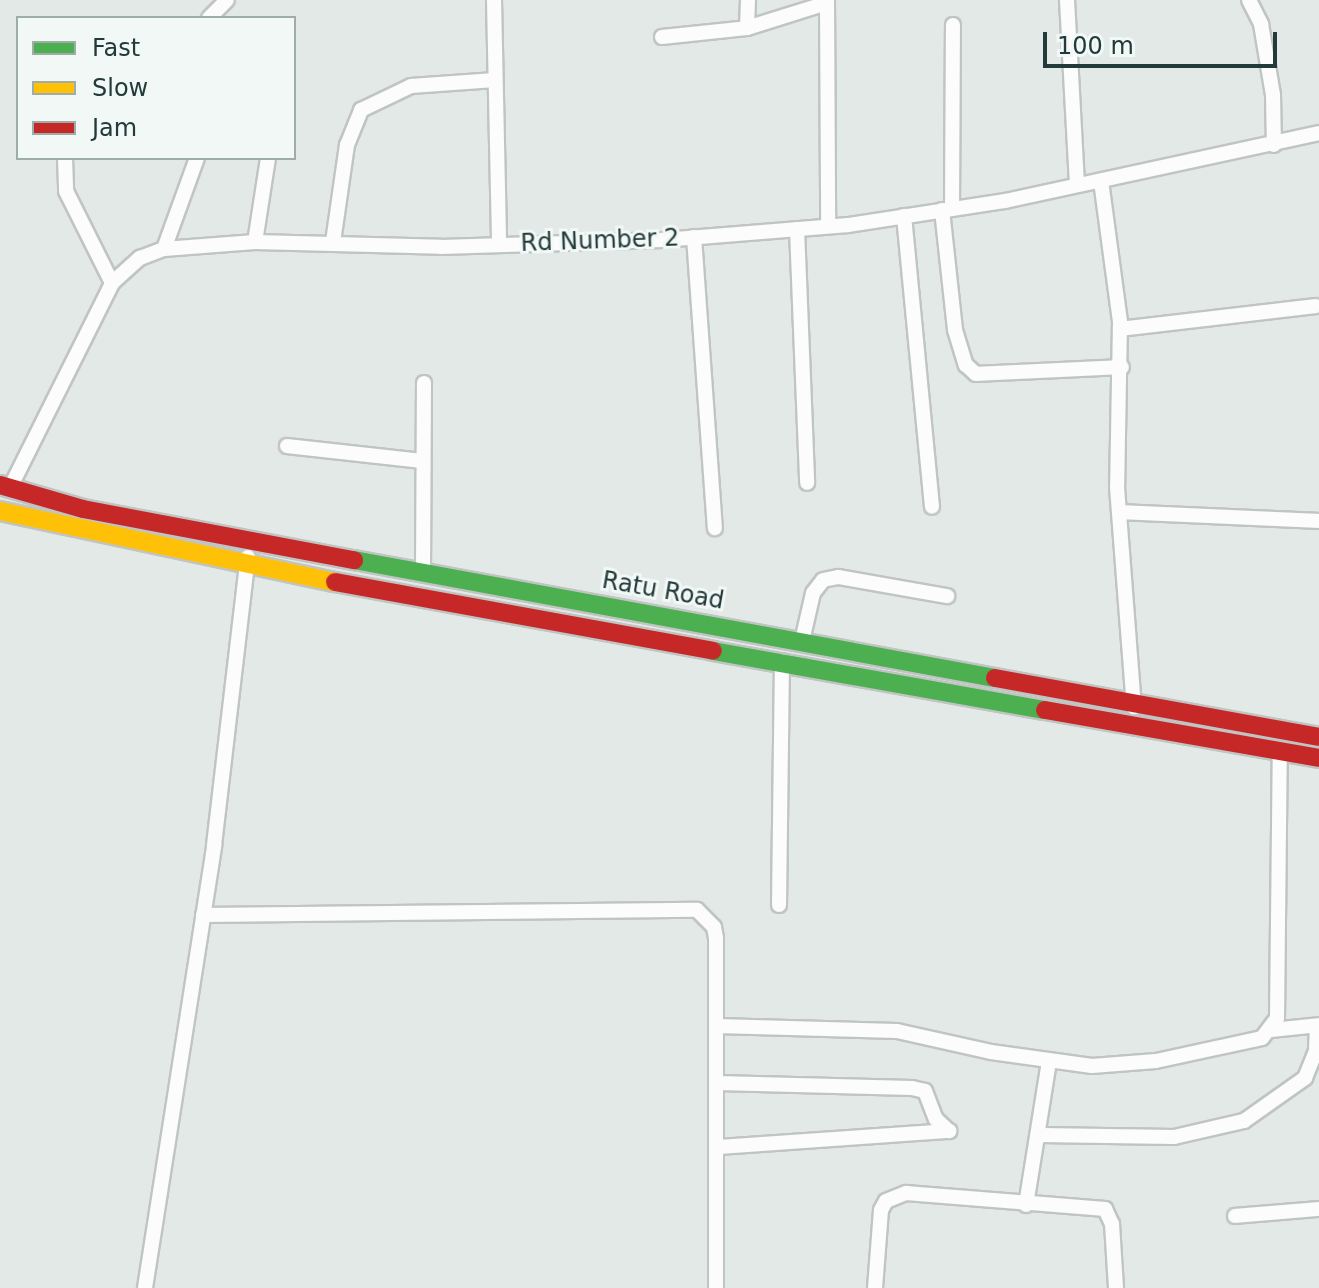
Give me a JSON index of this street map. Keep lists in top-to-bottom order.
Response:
{
  "streets": {
    "main road": ["Ratu Road"],
    "street": ["Rd Number 2"]
  },
  "crossings": [
    ["Rd Number 2", "Ratu Road"]
  ],
  "legend": ["Fast", "Slow", "Jam"],
  "scale_bar": "100 m"
}
